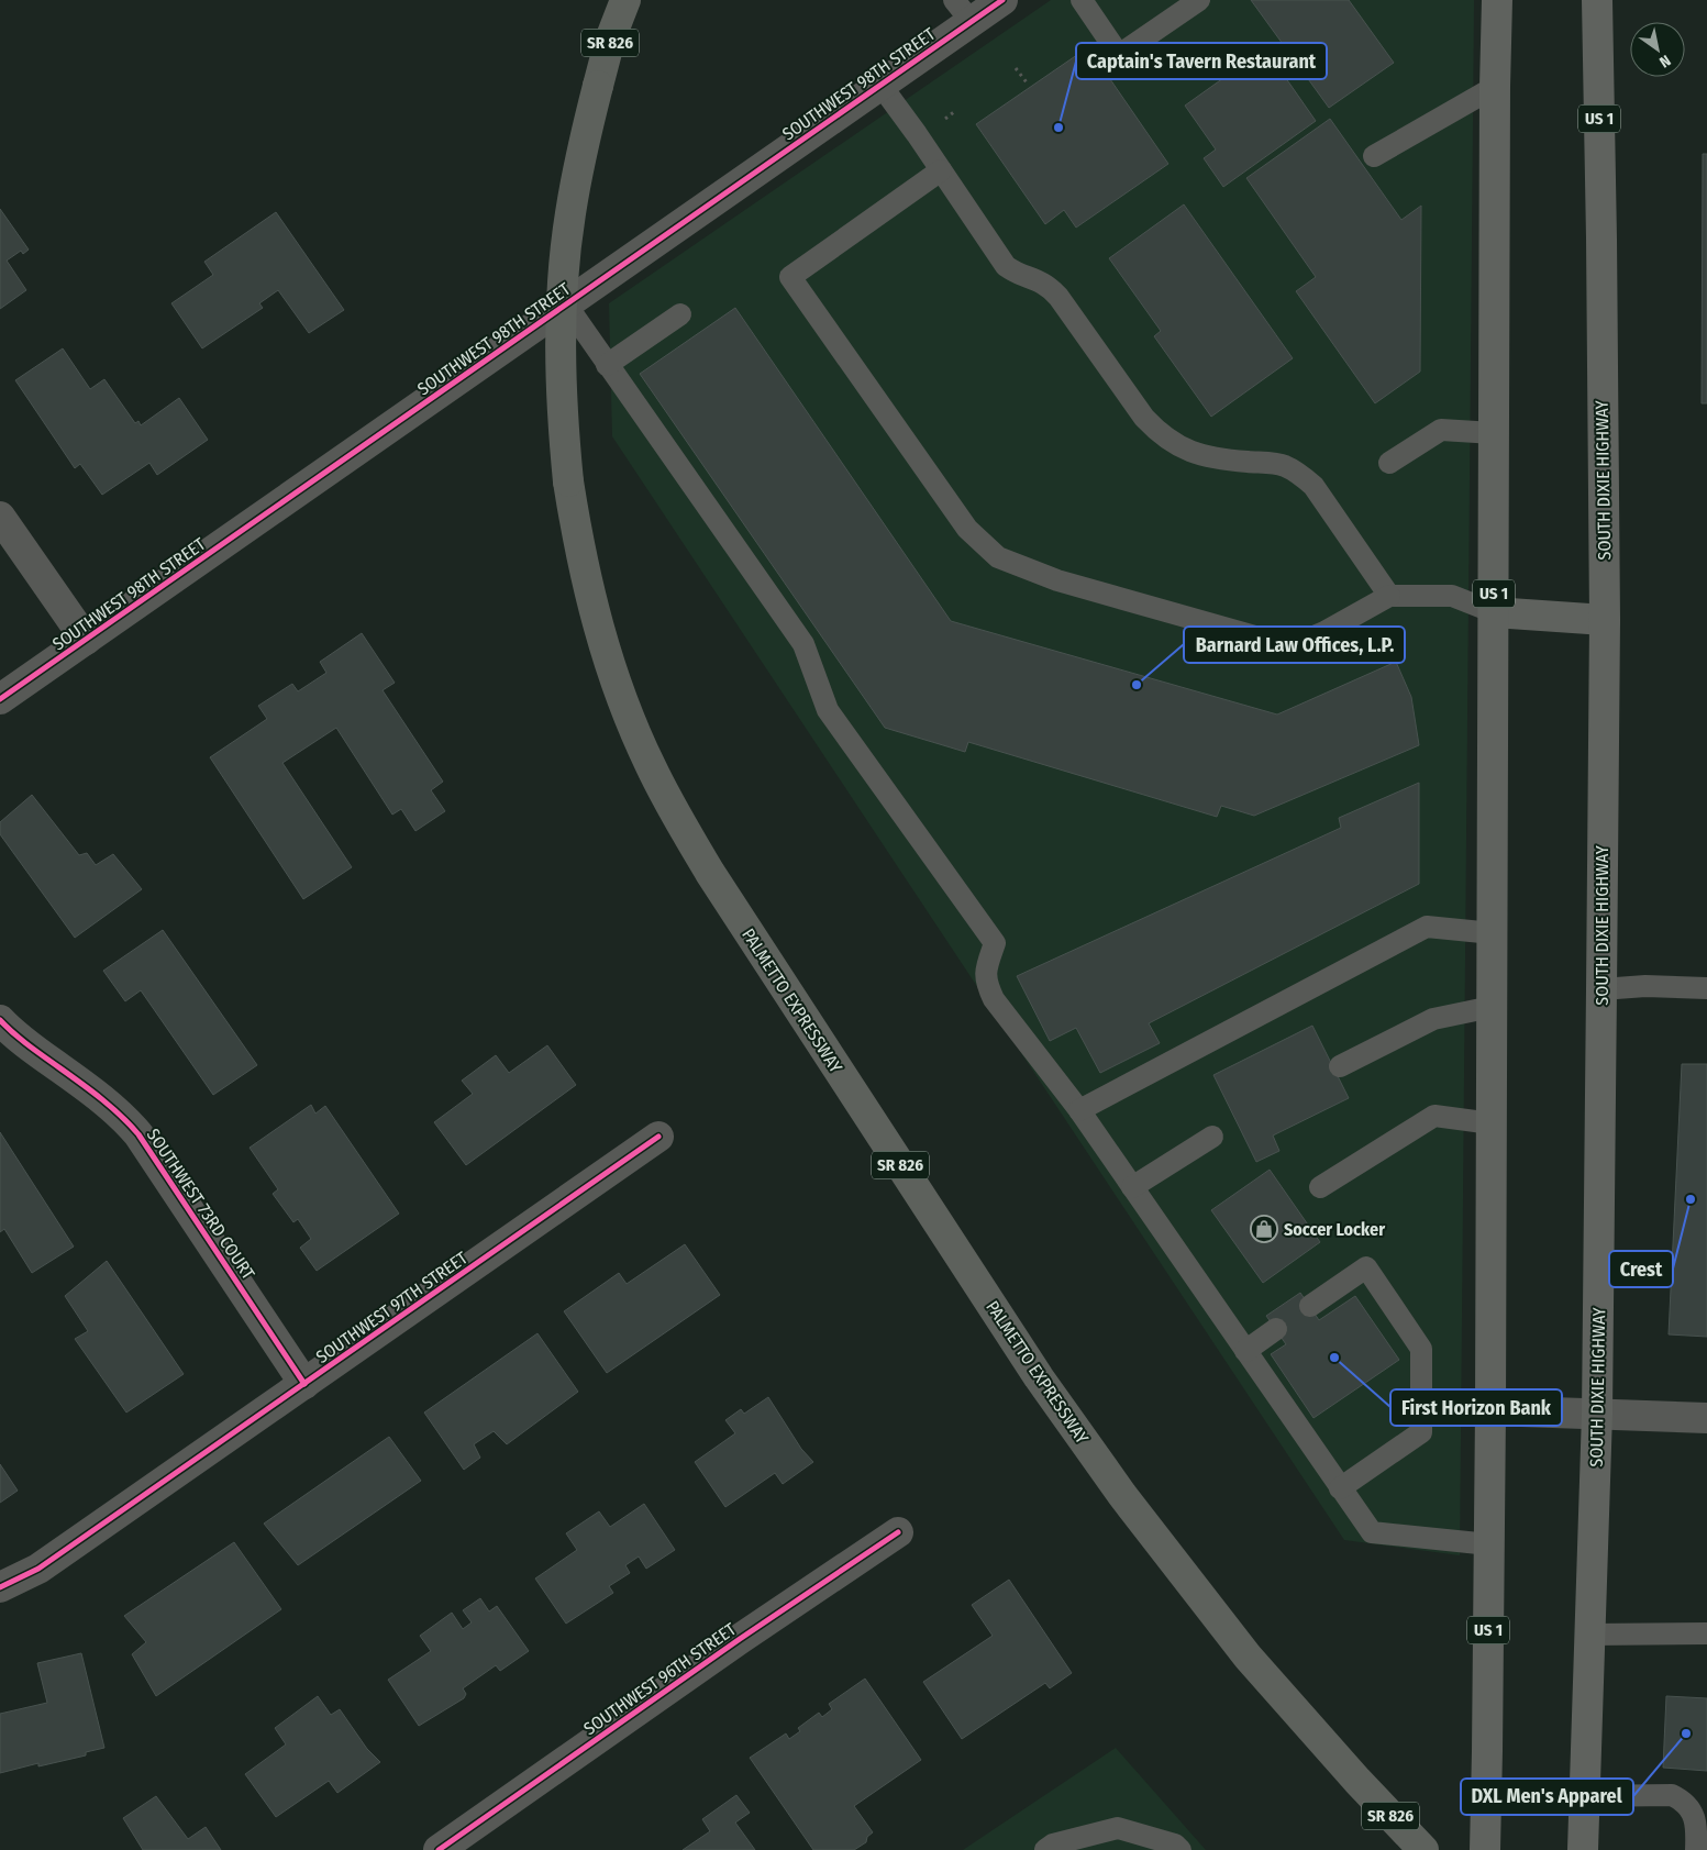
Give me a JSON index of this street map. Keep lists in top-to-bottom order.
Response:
{
  "streets": {
    "highway": [
      "SR 826",
      "US 1",
      "SOUTH DIXIE HIGHWAY",
      "PALMETTO EXPRESSWAY"
    ],
    "street": [
      "SOUTHWEST 98TH STREET",
      "SOUTHWEST 73RD COURT",
      "SOUTHWEST 97TH STREET",
      "SOUTHWEST 96TH STREET"
    ]
  },
  "crossings": [
    ["SOUTHWEST 73RD COURT", "SOUTHWEST 97TH STREET"]
  ],
  "places": {
    "other": [
      "Captain's Tavern Restaurant",
      "Barnard Law Offices, L.P.",
      "Crest",
      "First Horizon Bank",
      "DXL Men's Apparel"
    ],
    "shop": ["Soccer Locker"]
  },
  "north": "bottom right"
}
